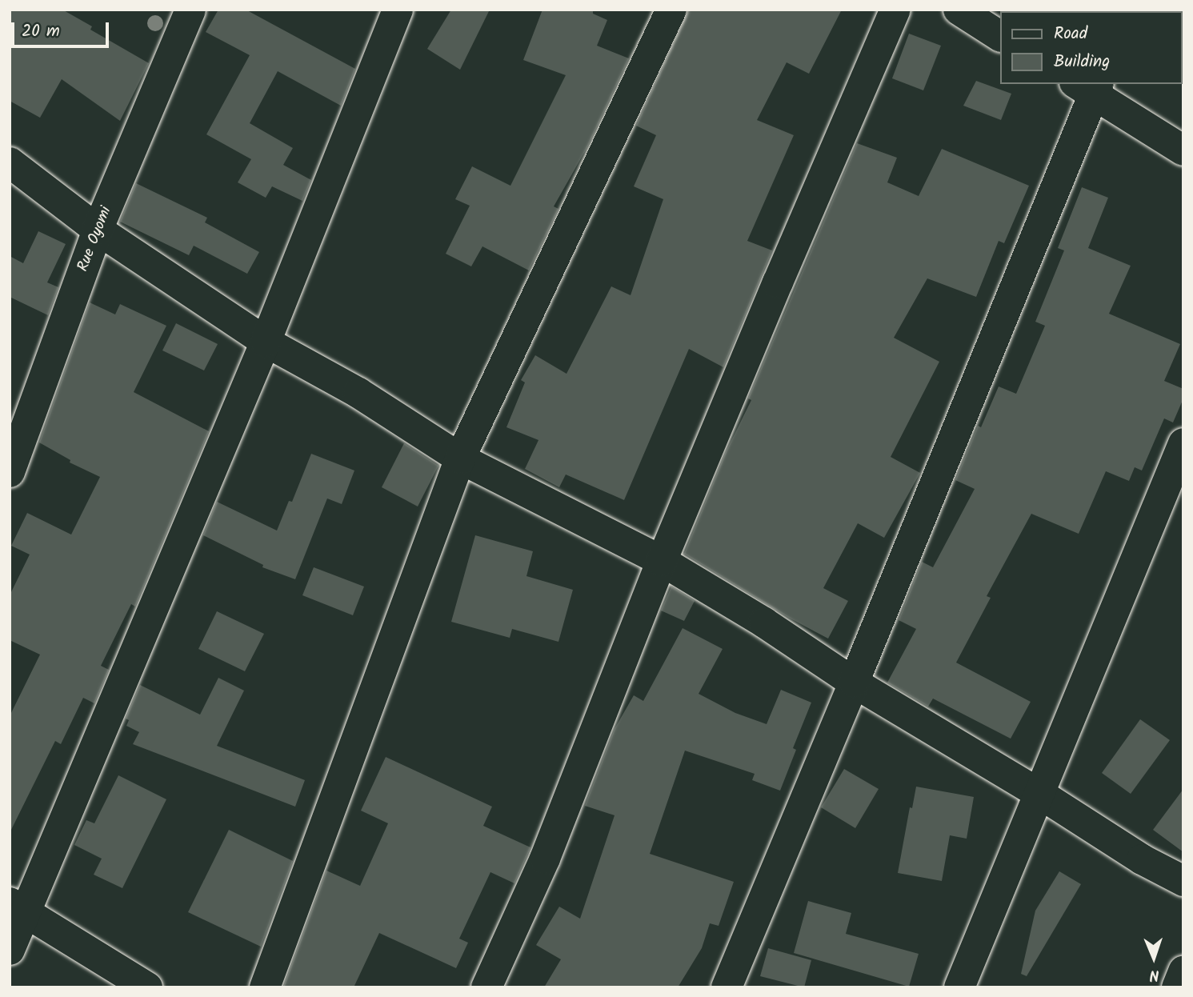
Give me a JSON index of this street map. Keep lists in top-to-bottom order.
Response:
{
  "streets": {
    "street": ["Rue Oyomi"]
  },
  "legend": ["Road", "Building"],
  "scale_bar": "20 m",
  "north": "bottom"
}
